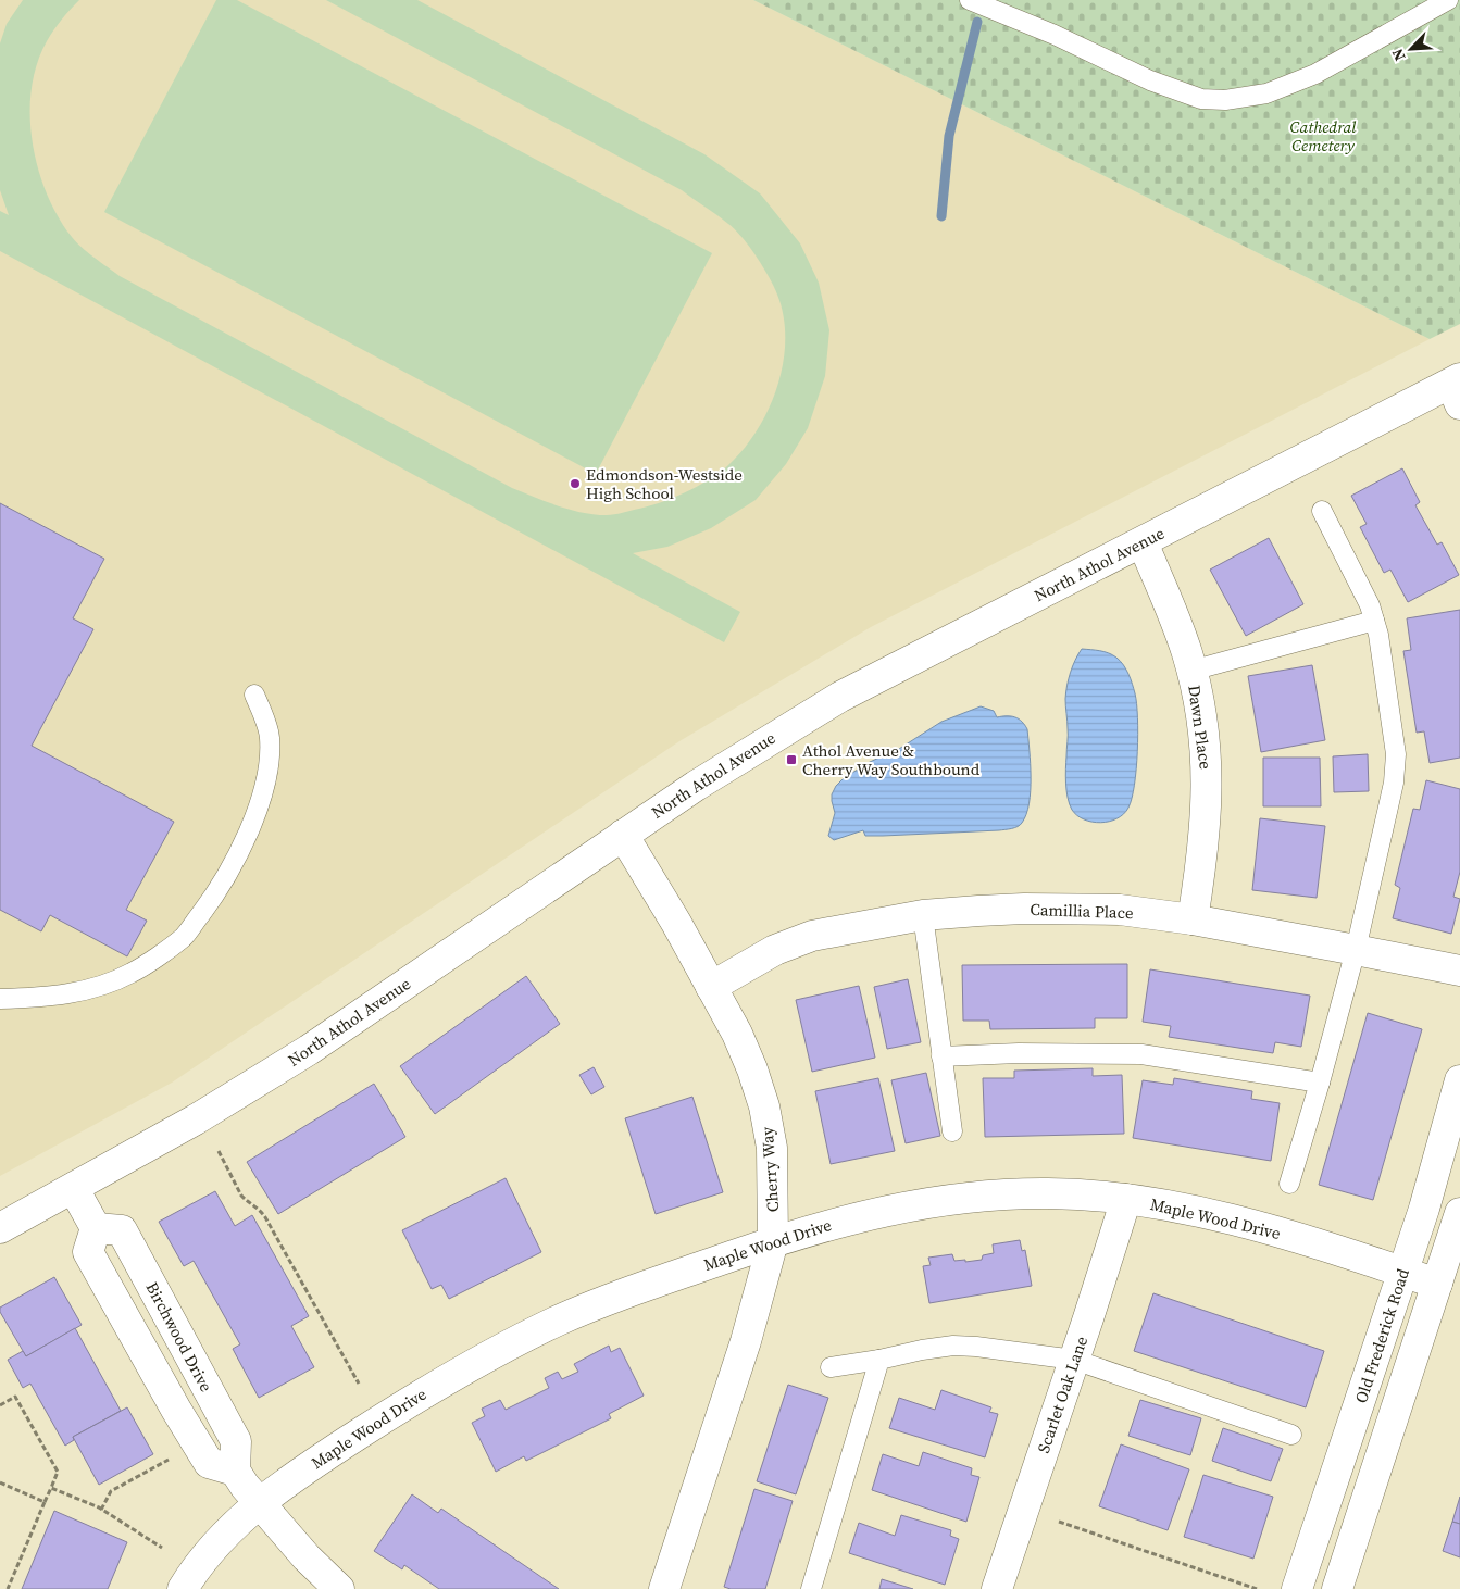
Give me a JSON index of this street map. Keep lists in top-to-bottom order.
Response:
{
  "streets": {
    "street": [
      "North Athol Avenue",
      "Dawn Place",
      "Camillia Place",
      "Cherry Way",
      "Maple Wood Drive",
      "Old Frederick Road",
      "Birchwood Drive",
      "Scarlet Oak Lane"
    ]
  },
  "crossings": [
    ["North Athol Avenue", "Dawn Place"],
    ["North Athol Avenue", "Cherry Way"],
    ["Dawn Place", "Camillia Place"],
    ["Camillia Place", "Cherry Way"],
    ["Cherry Way", "Maple Wood Drive"],
    ["Maple Wood Drive", "Old Frederick Road"],
    ["Maple Wood Drive", "Scarlet Oak Lane"]
  ],
  "parks": ["Cathedral Cemetery"],
  "places": {
    "other": ["Edmondson-Westside High School"],
    "transit": ["Athol Avenue & Cherry Way Southbound"]
  },
  "north": "bottom left"
}
